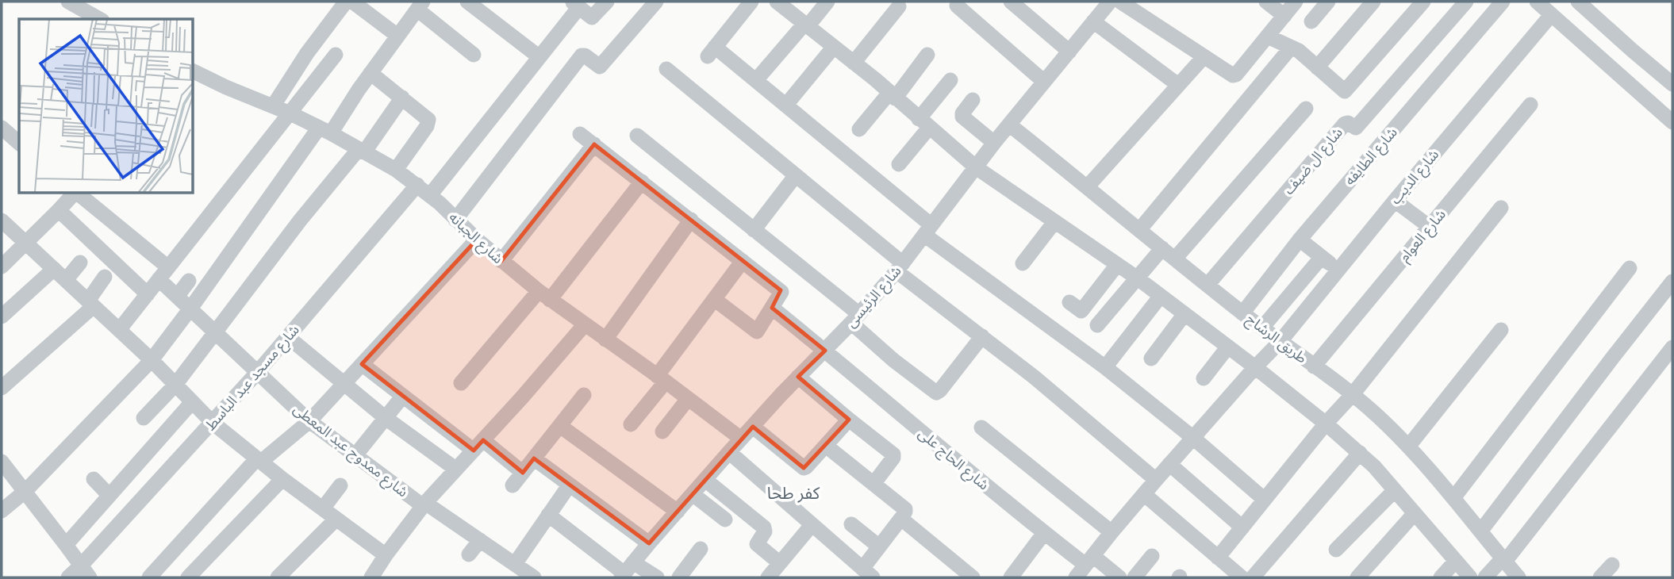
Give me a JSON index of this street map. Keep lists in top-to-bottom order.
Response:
{
  "streets": {
    "street": [
      "شارع الطايفه",
      "شارع ال ضيف",
      "شارع الديب",
      "شارع العوام",
      "شارع الجبانه",
      "شارع الرئيسى",
      "طريق الرشاح",
      "شارع مسجد عبد الباسط",
      "شارع ممدوح عبد المعطى",
      "شارع الحاج على"
    ]
  },
  "crossings": [
    ["شارع الطايفه", "طريق الرشاح"],
    ["شارع ال ضيف", "طريق الرشاح"],
    ["شارع الديب", "طريق الرشاح"],
    ["شارع الديب", "شارع الحاج على"],
    ["شارع العوام", "طريق الرشاح"],
    ["شارع الجبانه", "شارع الرئيسى"],
    ["شارع الجبانه", "شارع مسجد عبد الباسط"],
    ["شارع الرئيسى", "طريق الرشاح"],
    ["شارع الرئيسى", "شارع الحاج على"],
    ["شارع مسجد عبد الباسط", "شارع ممدوح عبد المعطى"]
  ],
  "districts": ["كفر طحا"]
}
